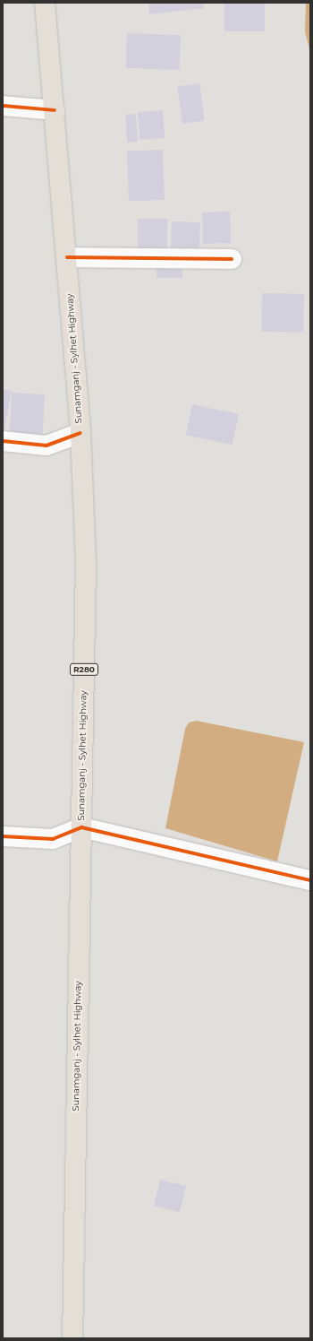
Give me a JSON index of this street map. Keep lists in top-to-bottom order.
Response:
{
  "streets": {
    "main road": ["Sunamganj - Sylhet Highway", "R280"]
  }
}
